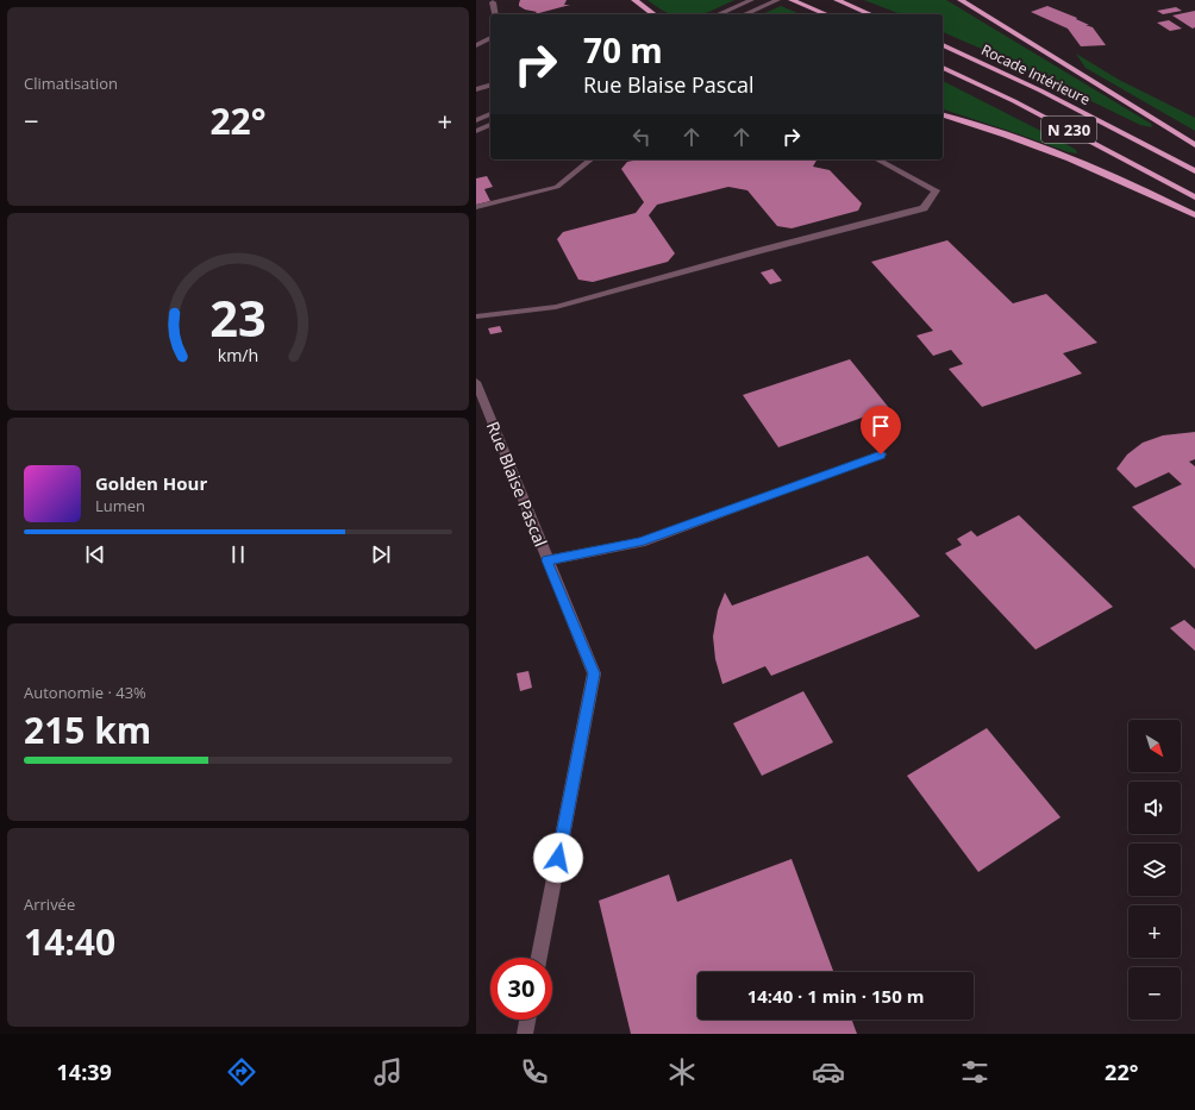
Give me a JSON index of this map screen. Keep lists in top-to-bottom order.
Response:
{
  "streets": {
    "highway": ["Rocade Intérieure", "N 230"],
    "street": ["Rue Blaise Pascal"]
  },
  "north": "bottom right",
  "page": {
    "tile": [
      "Climatisation",
      ["Autonomie · 43%", "215 km"],
      ["Arrivée", "14:40"]
    ],
    "turn": ["70 m", "Rue Blaise Pascal"],
    "heat": ["−", "22°", "+"],
    "song": ["Golden Hour", "Lumen"],
    "map_buttons": ["+", "−"],
    "limit": "30",
    "trip": "14:40 · 1 min · 150 m",
    "tabs": ["14:39", "22°"],
    "gauge": ["23", "km/h"]
  }
}
